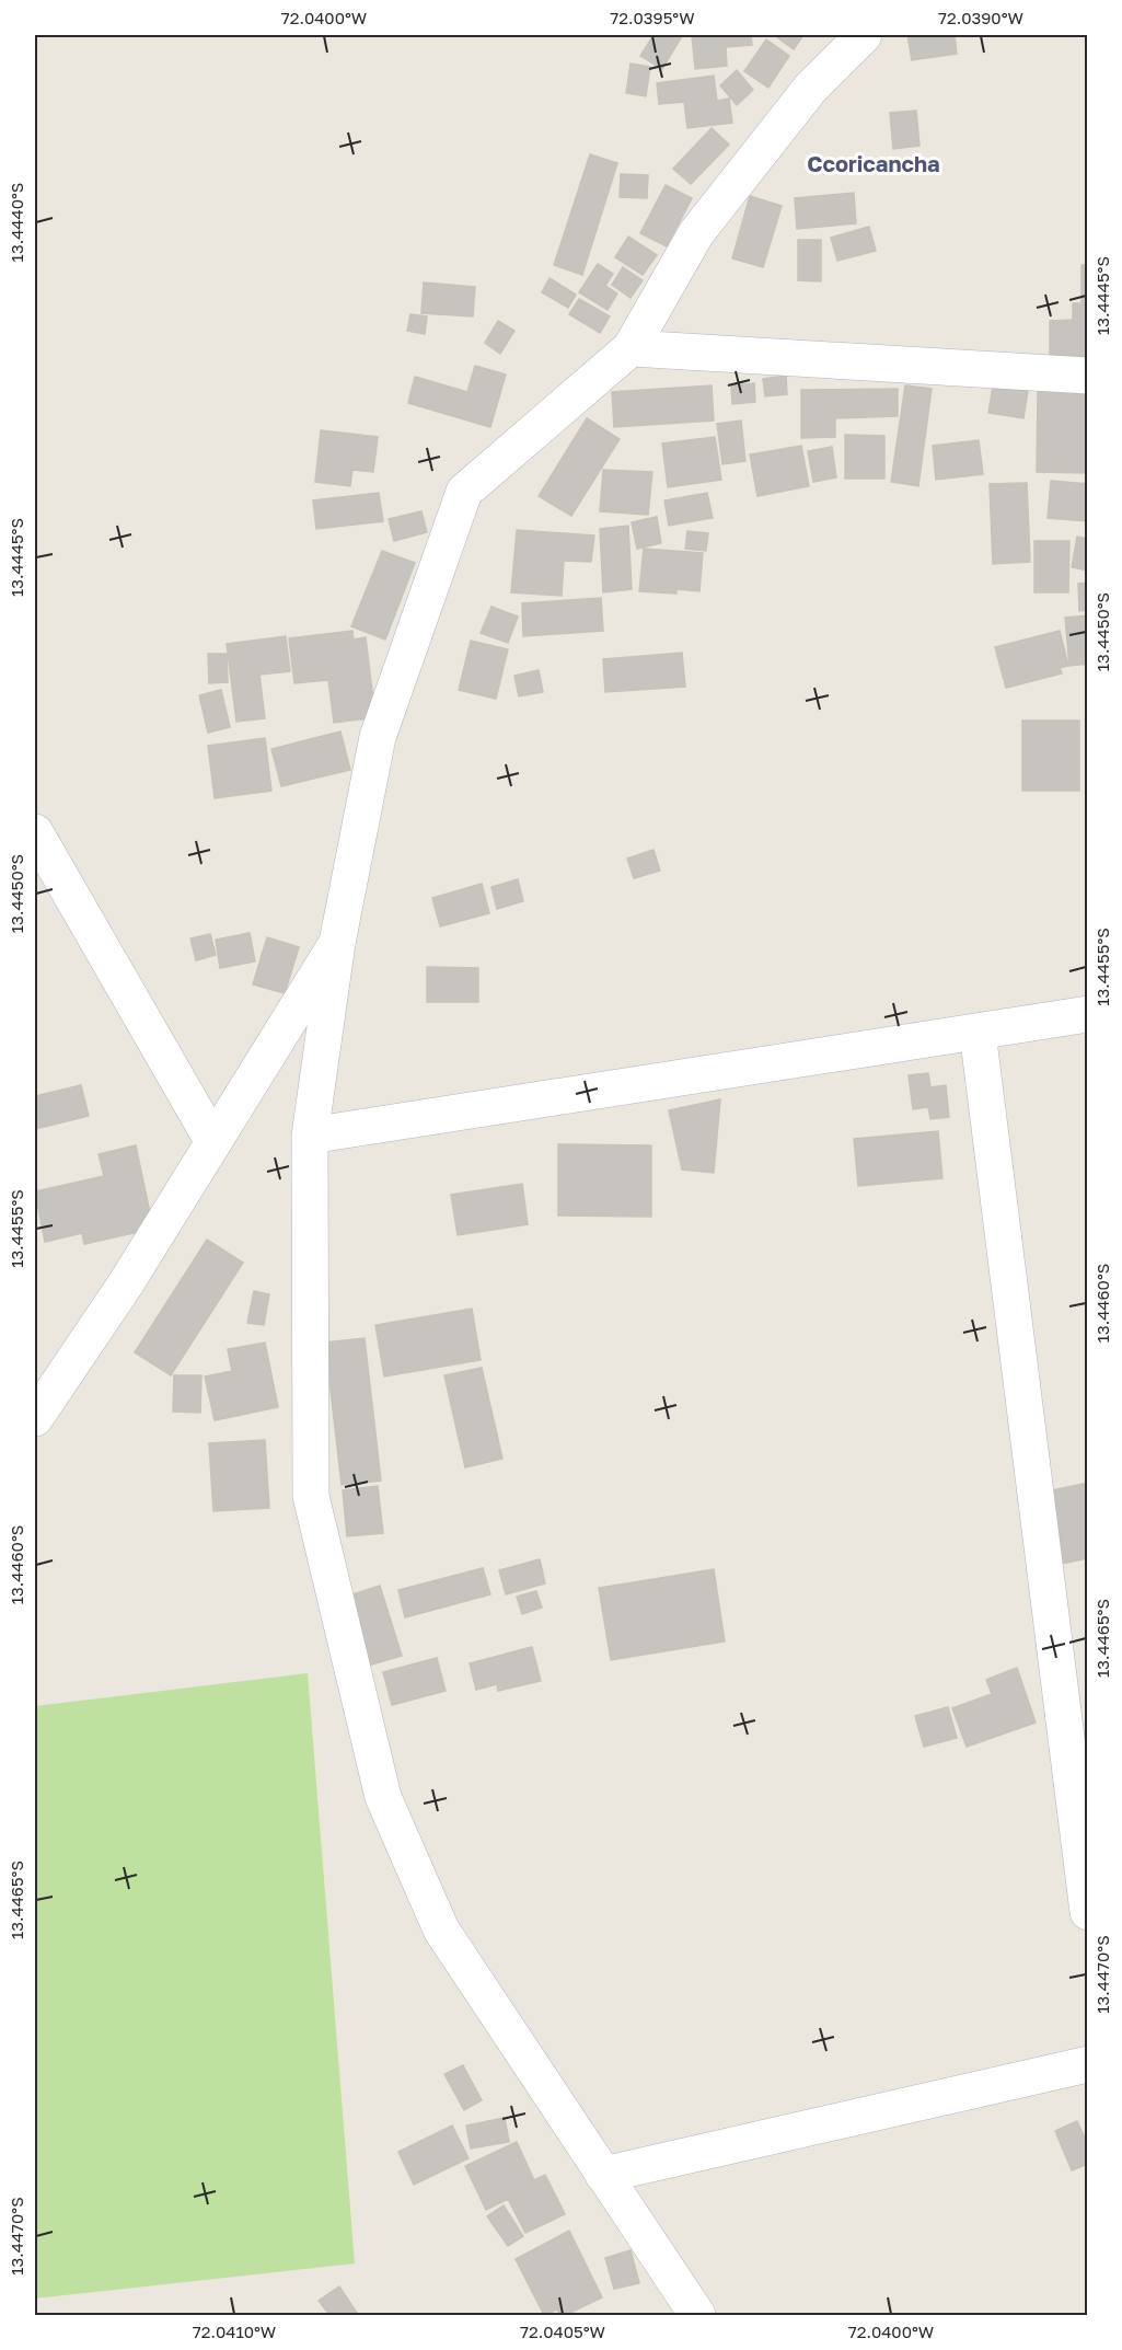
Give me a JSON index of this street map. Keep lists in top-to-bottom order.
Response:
{
  "districts": ["Ccoricancha"],
  "coordinates": [
    "72.0400°W",
    "72.0395°W",
    "72.0390°W",
    "13.4440°S",
    "13.4445°S",
    "13.4450°S",
    "13.4455°S",
    "13.4460°S",
    "13.4465°S",
    "13.4470°S",
    "72.0410°W",
    "72.0405°W"
  ]
}
